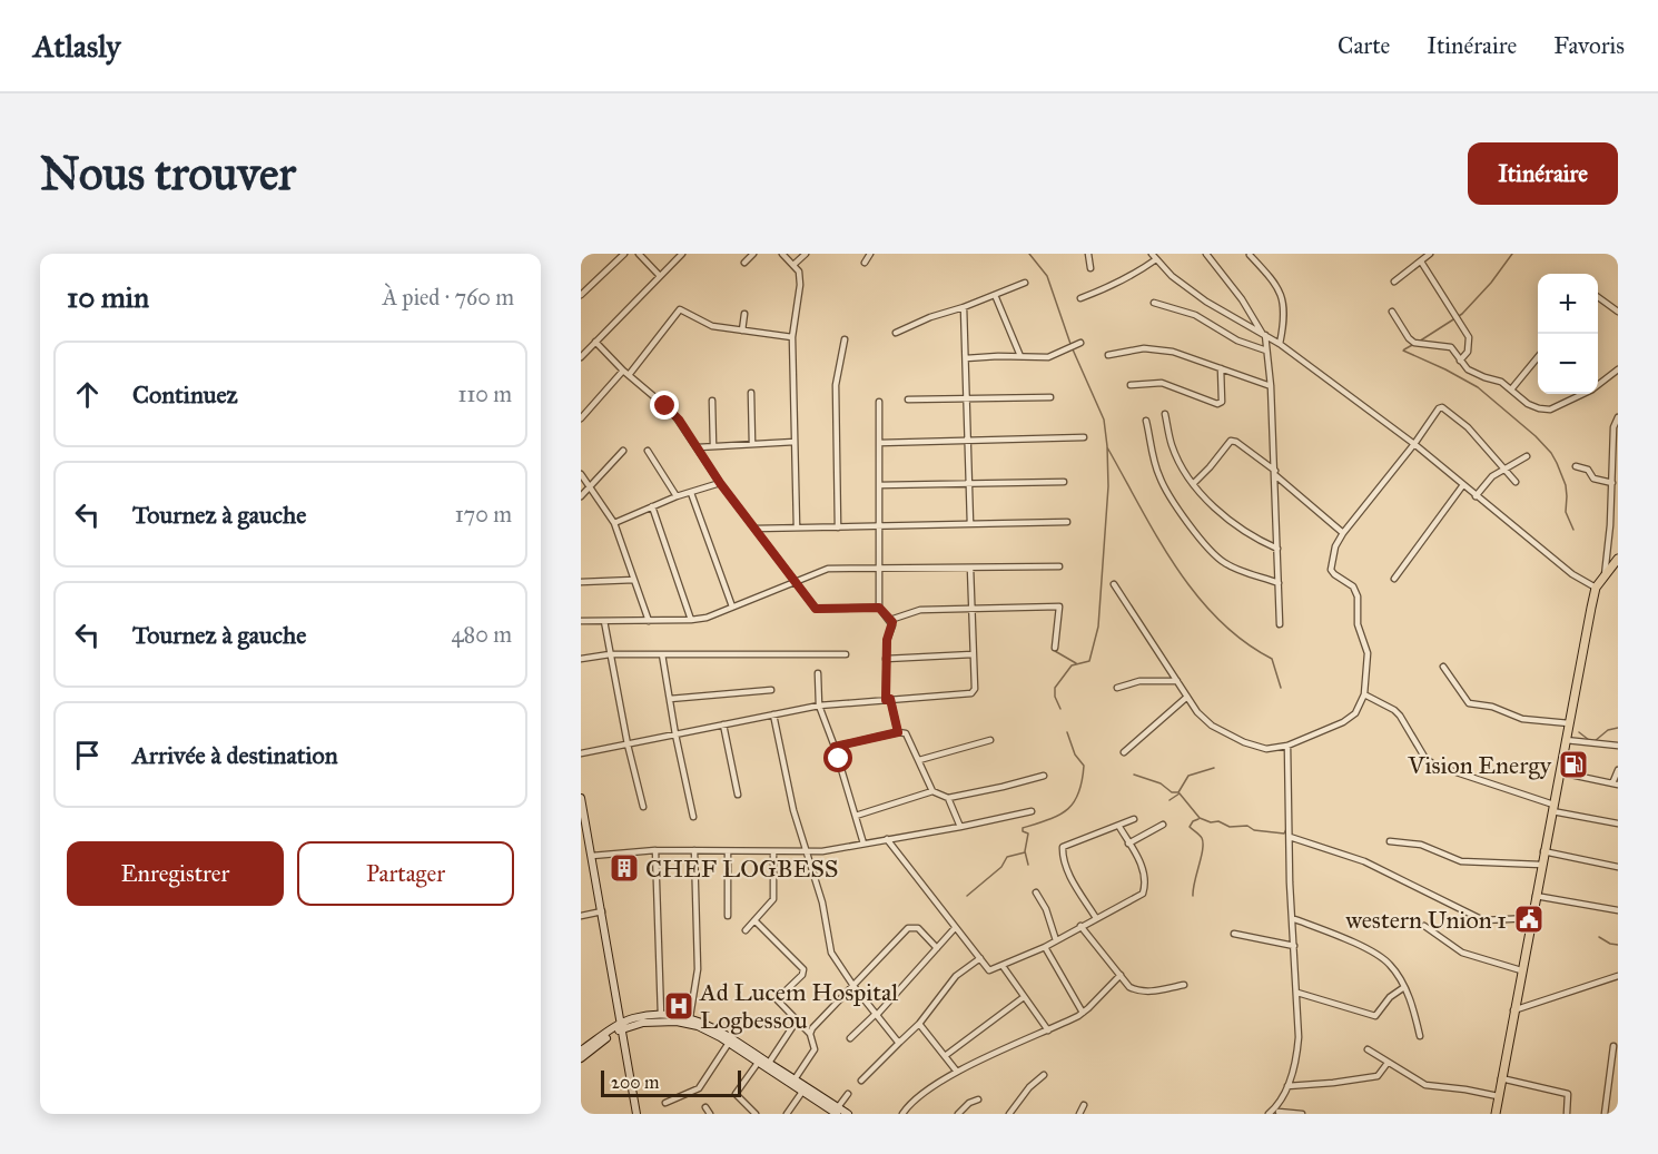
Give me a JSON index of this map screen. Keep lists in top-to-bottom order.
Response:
{
  "places": {
    "fuel station": ["Vision Energy"],
    "building": ["CHEF LOGBESS"],
    "public building": ["western Union 1"],
    "hospital": ["Ad Lucem Hospital Logbessou"]
  },
  "scale_bar": "200 m",
  "page": {
    "header": "Atlasly",
    "nav": ["Carte", "Itinéraire", "Favoris"],
    "buttons": [
      "Itinéraire",
      ["Enregistrer", "Partager"]
    ],
    "title": "Nous trouver",
    "heading": ["10 min", "À pied · 760 m"],
    "map_buttons": ["+", "−"],
    "list": [
      ["Continuez", "110 m"],
      ["Tournez à gauche", "170 m"],
      ["Tournez à gauche", "480 m"],
      "Arrivée à destination"
    ],
    "scale": "200 m"
  }
}
